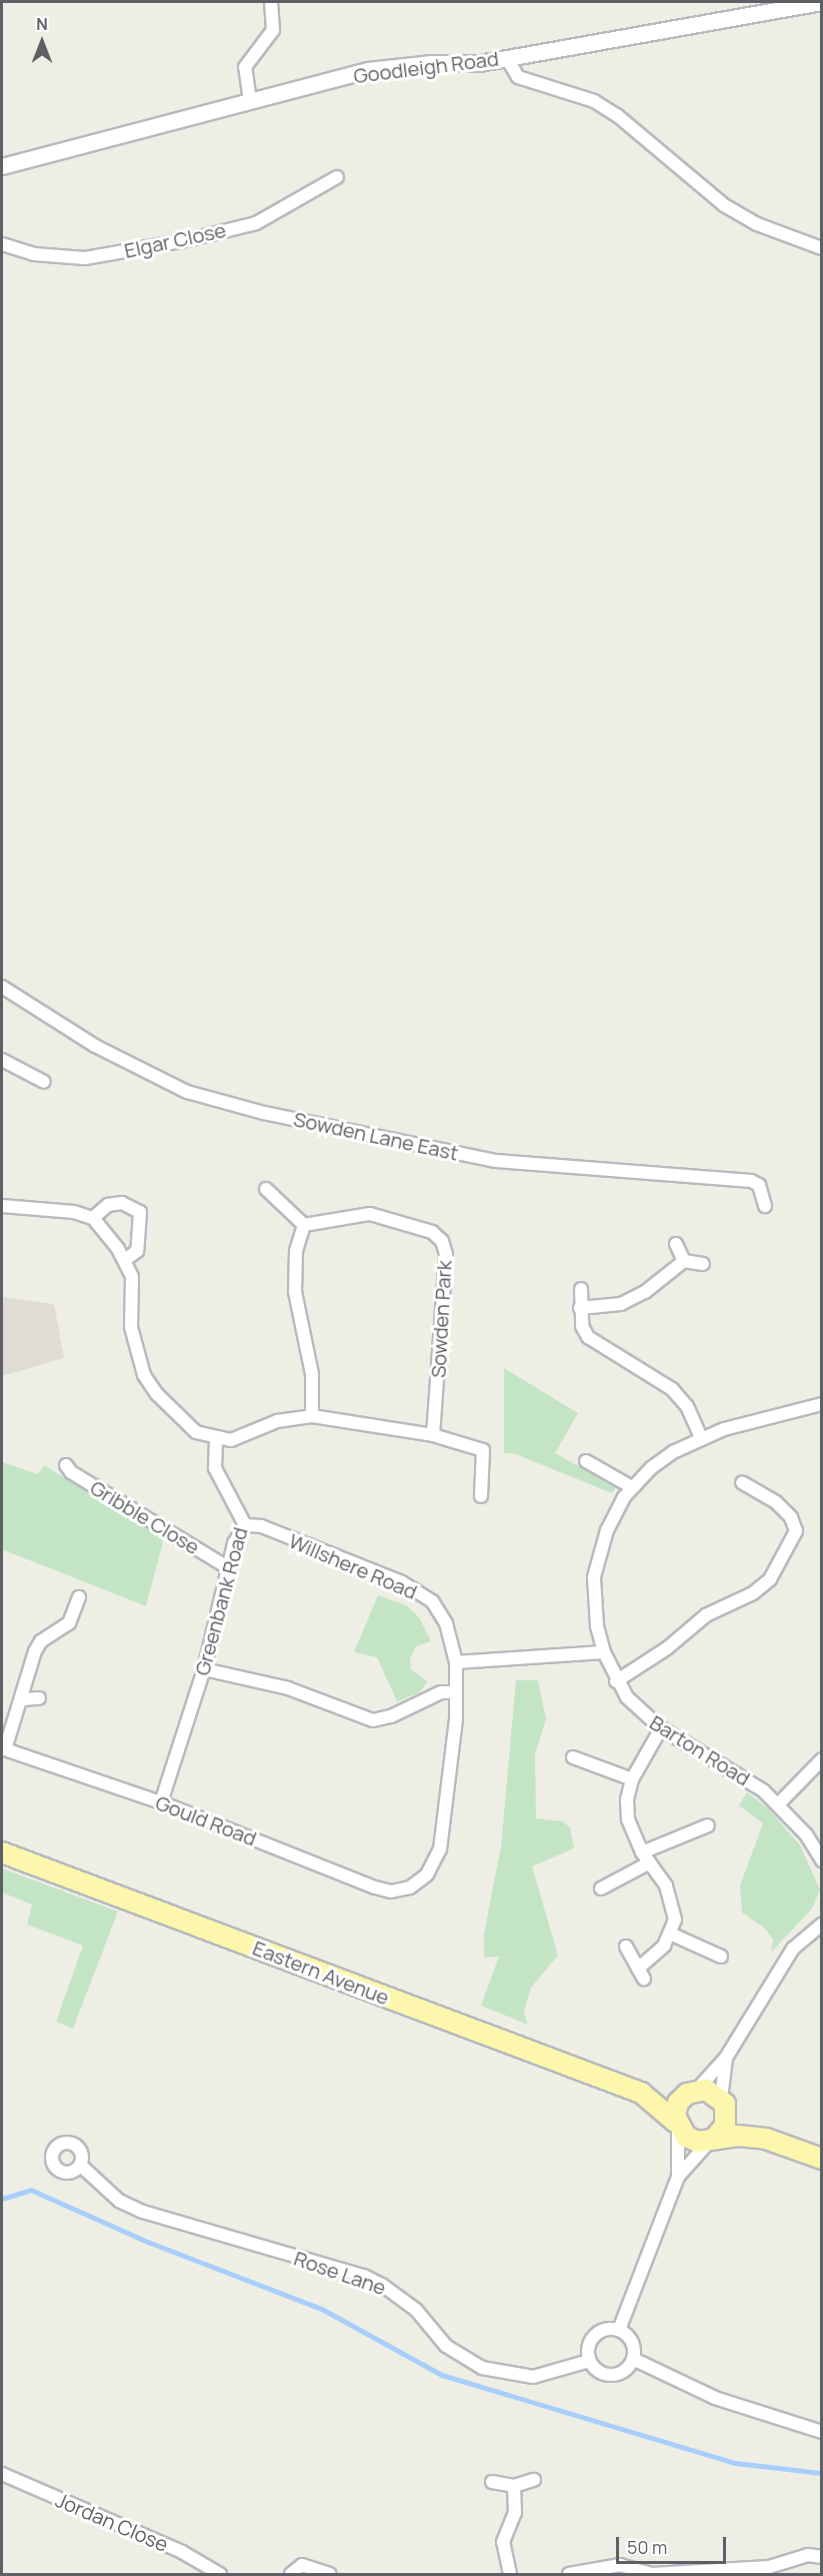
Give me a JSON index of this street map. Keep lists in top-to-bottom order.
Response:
{
  "streets": {
    "main road": ["Eastern Avenue"],
    "street": [
      "Goodleigh Road",
      "Elgar Close",
      "Sowden Lane East",
      "Sowden Park",
      "Gribble Close",
      "Willshere Road",
      "Greenbank Road",
      "Barton Road",
      "Gould Road",
      "Rose Lane",
      "Jordan Close"
    ]
  },
  "crossings": [
    ["Gribble Close", "Greenbank Road"],
    ["Willshere Road", "Greenbank Road"],
    ["Willshere Road", "Gould Road"],
    ["Greenbank Road", "Gould Road"]
  ],
  "scale_bar": "50 m",
  "north": "top"
}
